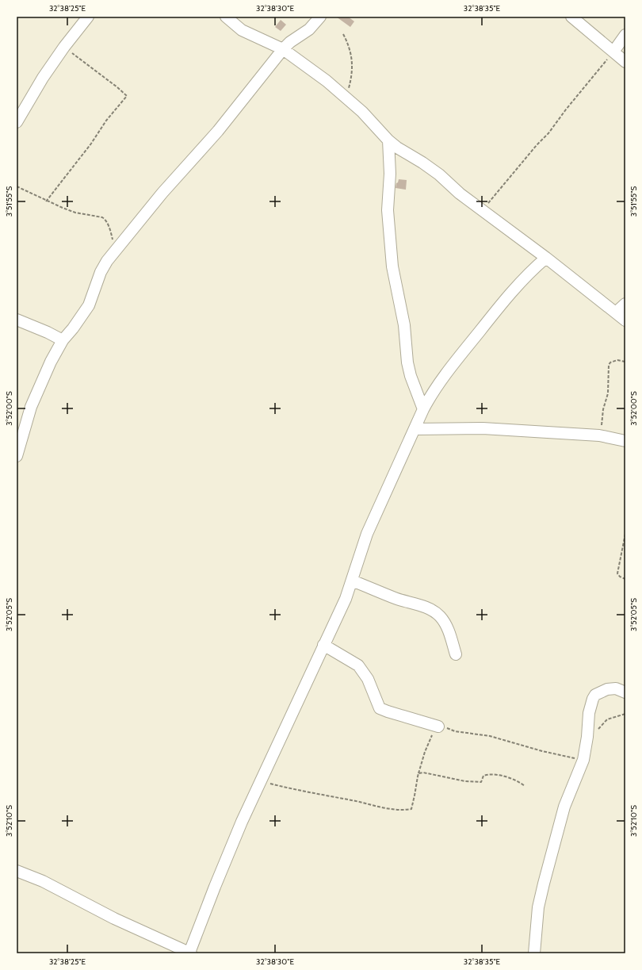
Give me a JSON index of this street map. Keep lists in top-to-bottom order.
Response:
{
  "coordinates": [
    "32°38'25\"E",
    "32°38'30\"E",
    "32°38'35\"E",
    "3°51'55\"S",
    "3°52'00\"S",
    "3°52'05\"S",
    "3°52'10\"S"
  ]
}
